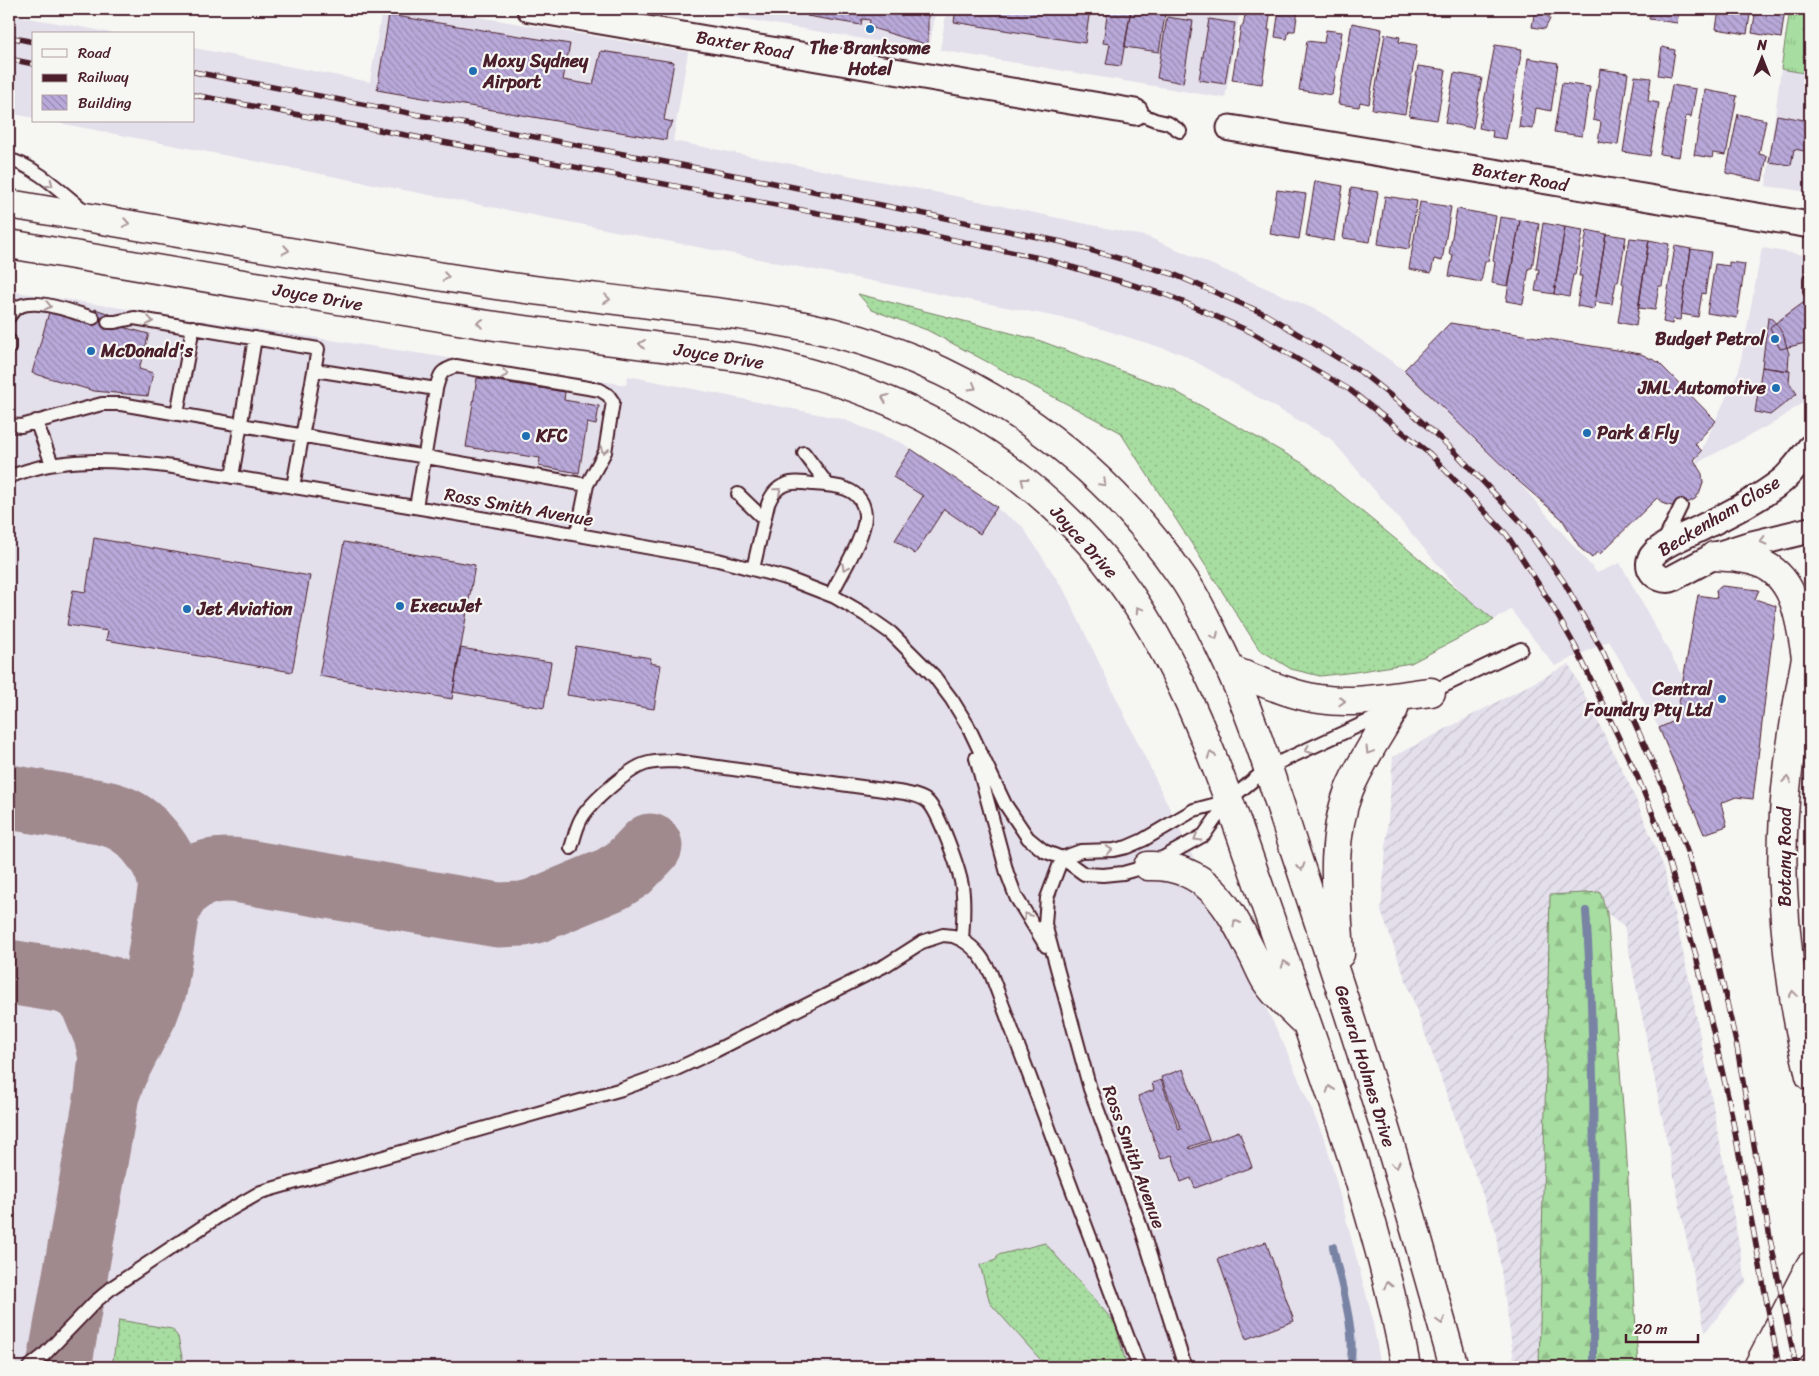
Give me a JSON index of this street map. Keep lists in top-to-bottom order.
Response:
{
  "streets": {
    "main road": ["Joyce Drive", "Botany Road", "General Holmes Drive"],
    "street": ["Baxter Road", "Beckenham Close"],
    "lane": ["Ross Smith Avenue"]
  },
  "crossings": [
    ["Joyce Drive", "Ross Smith Avenue"]
  ],
  "one_way": ["Botany Road"],
  "places": [
    "The Branksome Hotel",
    "Moxy Sydney Airport",
    "Budget Petrol",
    "McDonald's",
    "JML Automotive",
    "Park & Fly",
    "KFC",
    "ExecuJet",
    "Jet Aviation",
    "Central Foundry Pty Ltd"
  ],
  "legend": ["Road", "Railway", "Building"],
  "scale_bar": "20 m",
  "north": "top"
}
